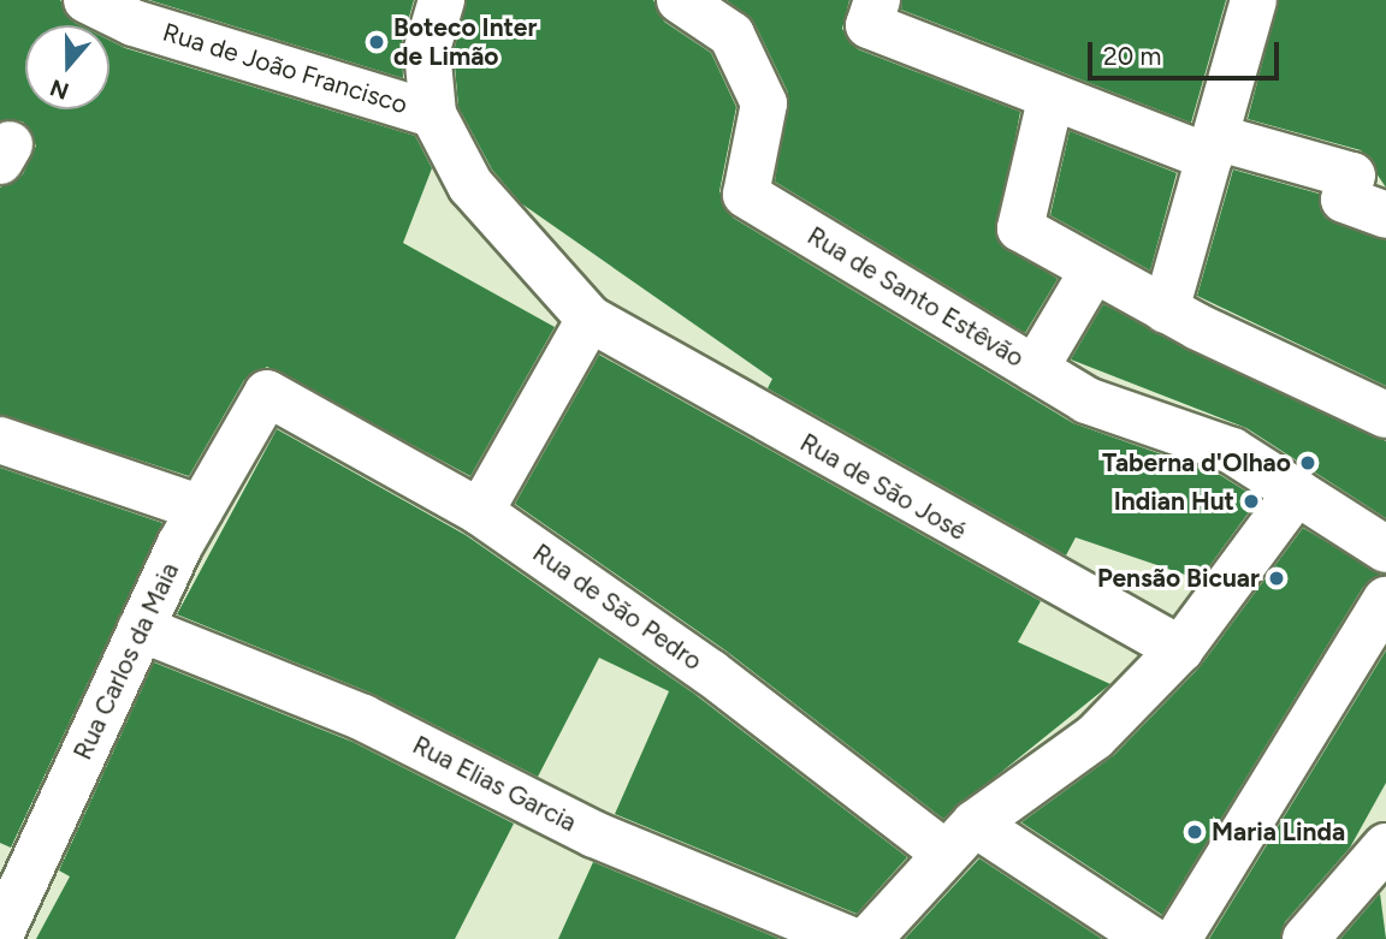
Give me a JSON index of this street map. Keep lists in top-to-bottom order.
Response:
{
  "streets": {
    "street": [
      "Rua de João Francisco",
      "Rua de Santo Estêvão",
      "Rua de São José",
      "Rua de São Pedro",
      "Rua Carlos da Maia",
      "Rua Elias Garcia"
    ]
  },
  "crossings": [
    ["Rua de João Francisco", "Rua de São José"],
    ["Rua de São Pedro", "Rua Carlos da Maia"],
    ["Rua Carlos da Maia", "Rua Elias Garcia"]
  ],
  "places": [
    "Boteco Inter de Limão",
    "Taberna d'Olhao",
    "Indian Hut",
    "Pensão Bicuar",
    "Maria Linda"
  ],
  "scale_bar": "20 m",
  "north": "bottom"
}
